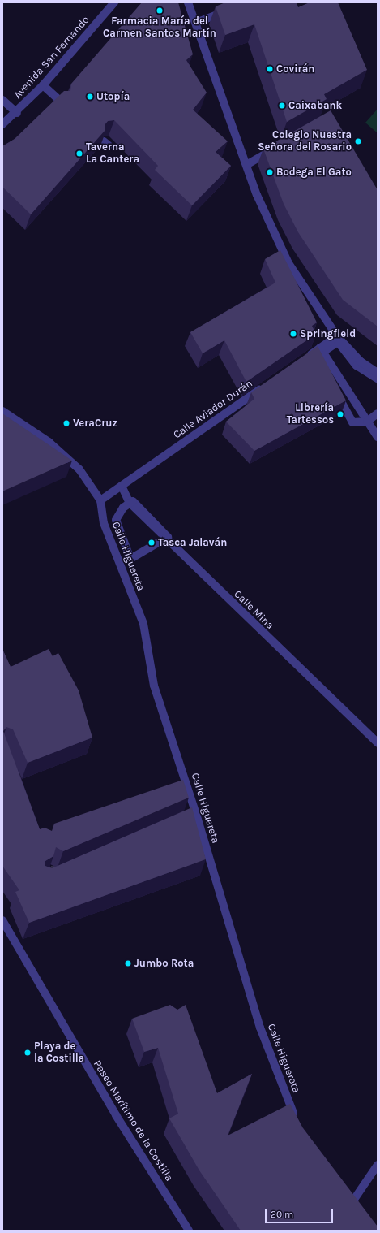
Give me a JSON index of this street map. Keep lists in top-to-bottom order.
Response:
{
  "streets": {
    "street": [
      "Avenida San Fernando",
      "Calle Aviador Durán",
      "Calle Higuereta",
      "Calle Mina",
      "Paseo Marítimo de la Costilla"
    ]
  },
  "crossings": [
    ["Calle Aviador Durán", "Calle Higuereta"],
    ["Calle Aviador Durán", "Calle Mina"]
  ],
  "places": [
    "Farmacia María del Carmen Santos Martín",
    "Covirán",
    "Utopía",
    "Caixabank",
    "Colegio Nuestra Señora del Rosario",
    "Taverna La Cantera",
    "Bodega El Gato",
    "Springfield",
    "Librería Tartessos",
    "VeraCruz",
    "Tasca Jalaván",
    "Jumbo Rota",
    "Playa de la Costilla"
  ],
  "scale_bar": "20 m"
}
